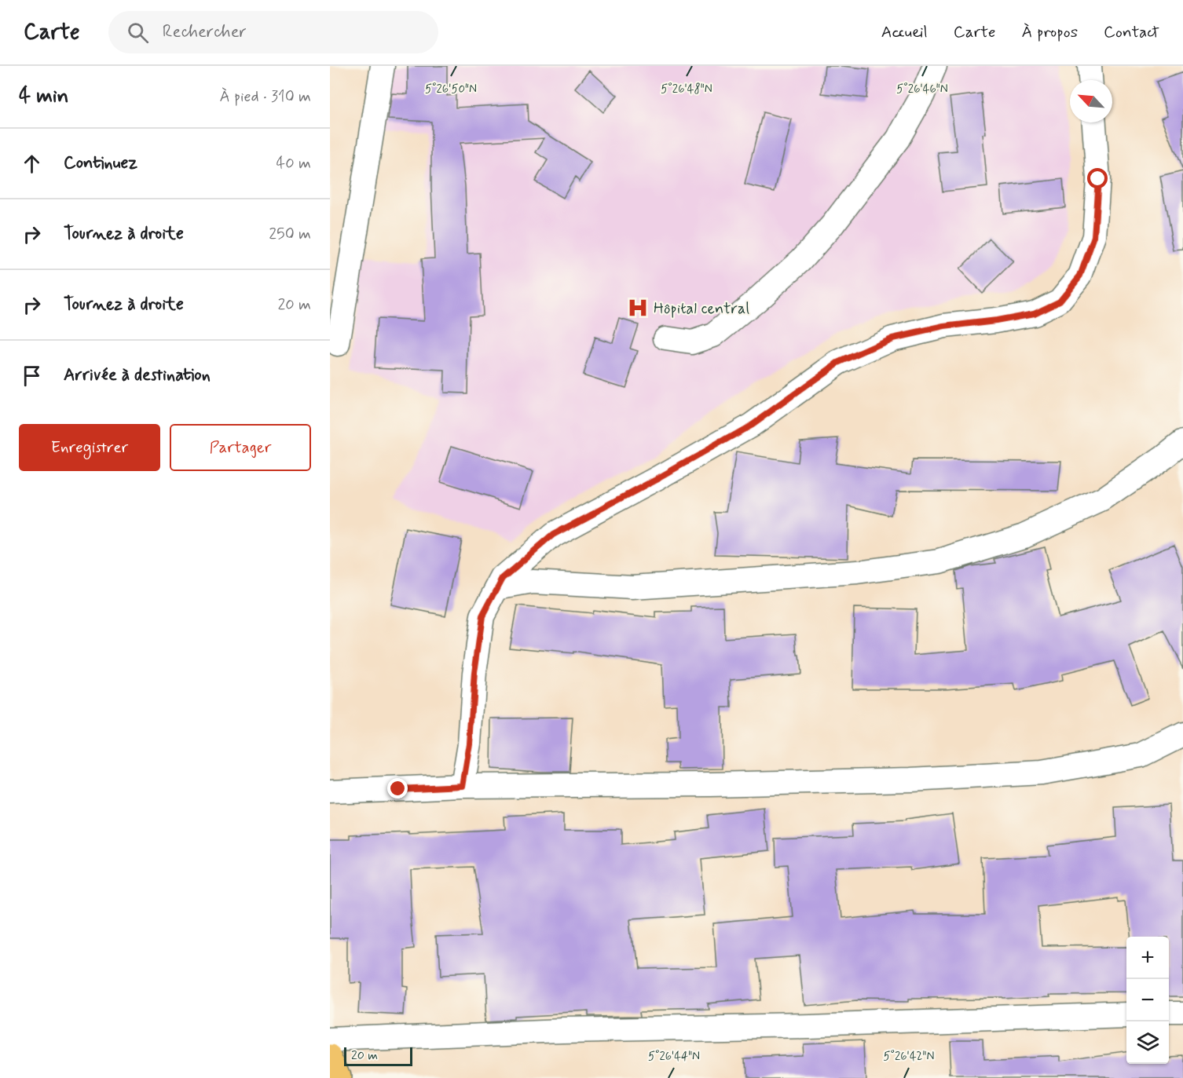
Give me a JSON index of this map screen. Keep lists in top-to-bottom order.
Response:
{
  "places": {
    "hospital": ["Hôpital central"]
  },
  "scale_bar": "20 m",
  "north": "top left",
  "page": {
    "header": "Carte",
    "search": "Rechercher",
    "nav": [
      "Accueil",
      "Carte",
      "À propos",
      "Contact"
    ],
    "heading": ["4 min", "À pied · 310 m"],
    "list": [
      ["Continuez", "40 m"],
      ["Tournez à droite", "250 m"],
      ["Tournez à droite", "20 m"],
      "Arrivée à destination"
    ],
    "buttons": ["Enregistrer", "Partager"],
    "map_buttons": ["+", "−"],
    "scale": "20 m"
  },
  "coordinates": [
    "5°26'50\"N",
    "5°26'48\"N",
    "5°26'46\"N",
    "5°26'44\"N",
    "5°26'42\"N"
  ]
}
